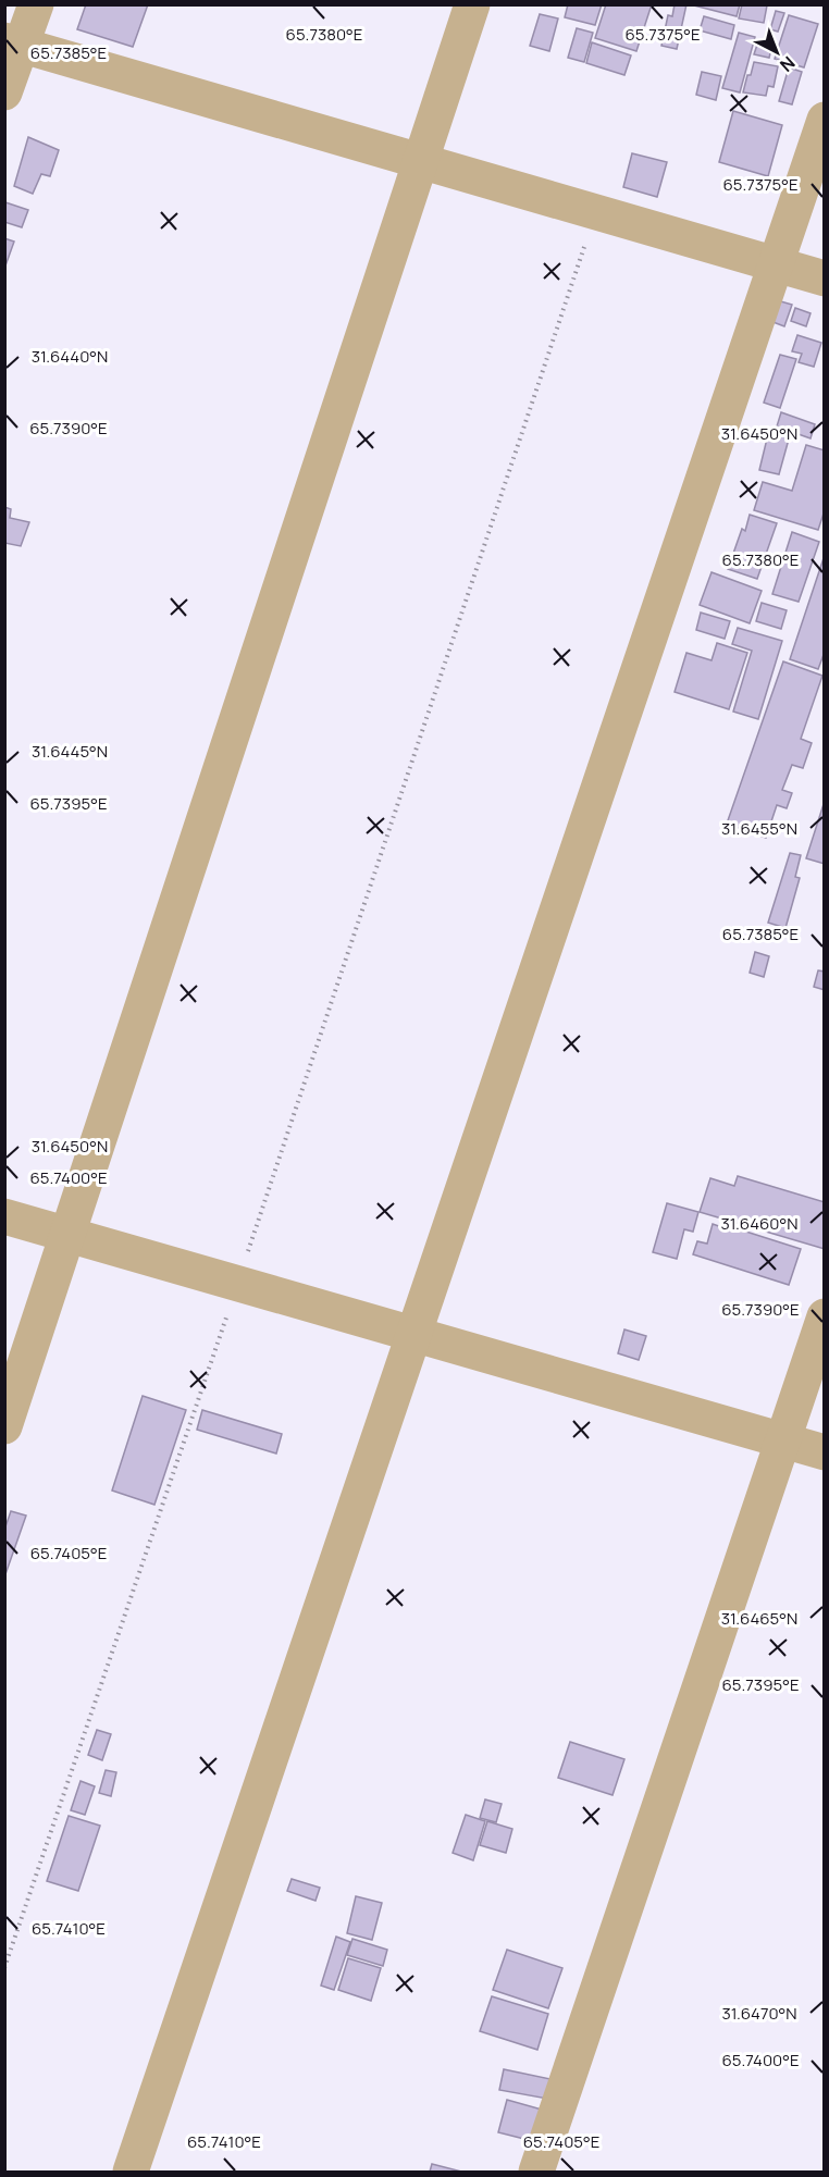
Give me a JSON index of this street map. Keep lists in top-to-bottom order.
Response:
{
  "north": "bottom right",
  "coordinates": [
    "65.7380°E",
    "65.7375°E",
    "65.7385°E",
    "31.6440°N",
    "65.7390°E",
    "31.6450°N",
    "31.6445°N",
    "65.7395°E",
    "31.6455°N",
    "65.7400°E",
    "31.6460°N",
    "65.7405°E",
    "31.6465°N",
    "65.7410°E",
    "31.6470°N"
  ]
}
